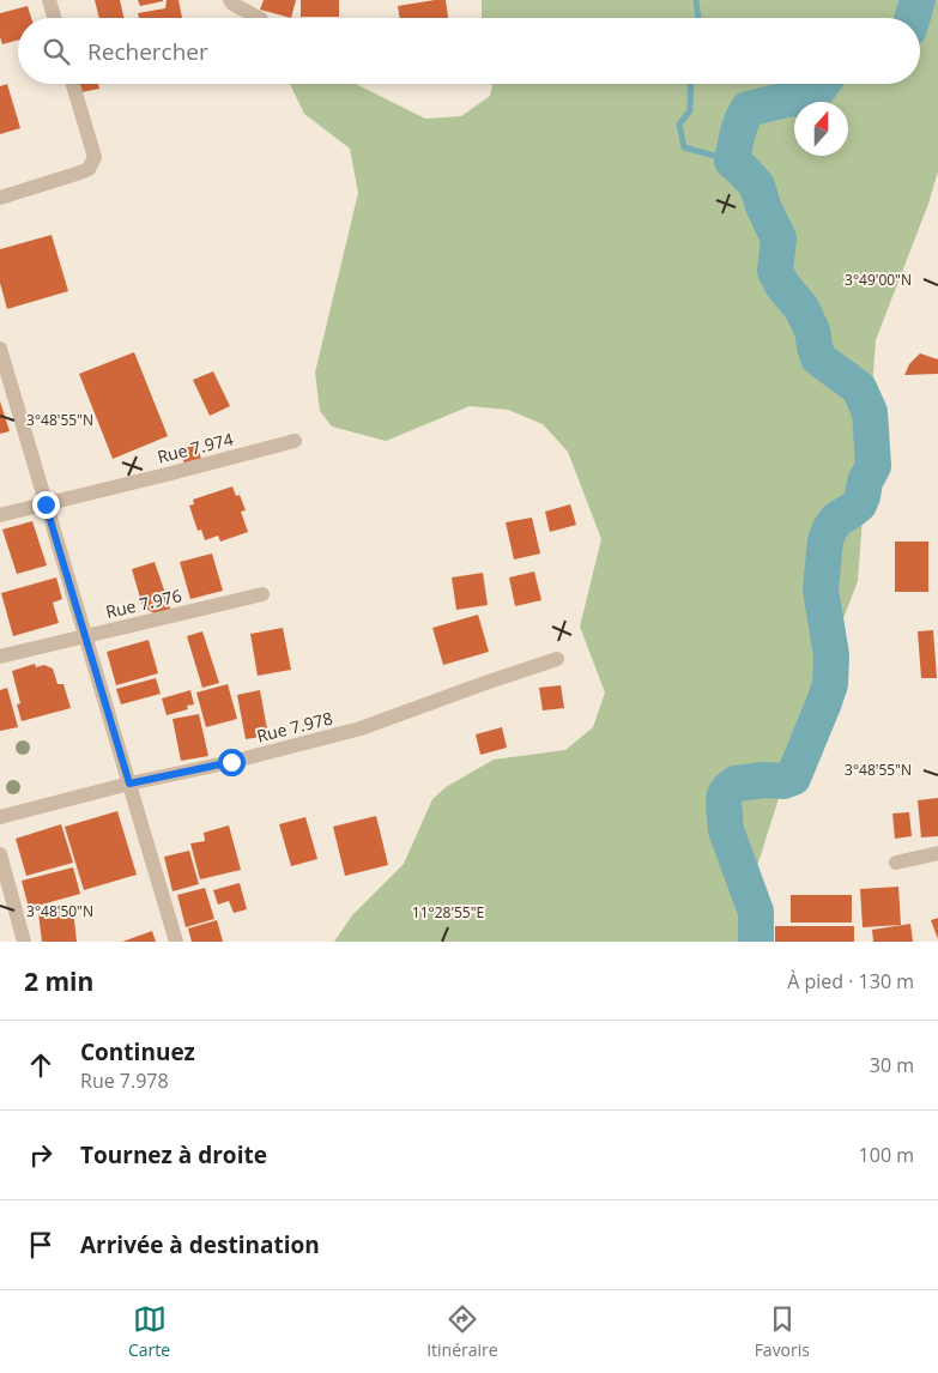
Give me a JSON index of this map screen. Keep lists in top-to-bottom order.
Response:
{
  "streets": {
    "street": ["Rue 7.974", "Rue 7.976", "Rue 7.978"]
  },
  "north": "top",
  "page": {
    "search": "Rechercher",
    "heading": ["2 min", "À pied · 130 m"],
    "list": [
      ["Continuez", "Rue 7.978", "30 m"],
      ["Tournez à droite", "100 m"],
      "Arrivée à destination"
    ],
    "nav": ["Carte", "Itinéraire", "Favoris"]
  },
  "coordinates": [
    "3°49'00\"N",
    "3°48'55\"N",
    "3°48'50\"N",
    "11°28'55\"E"
  ]
}
